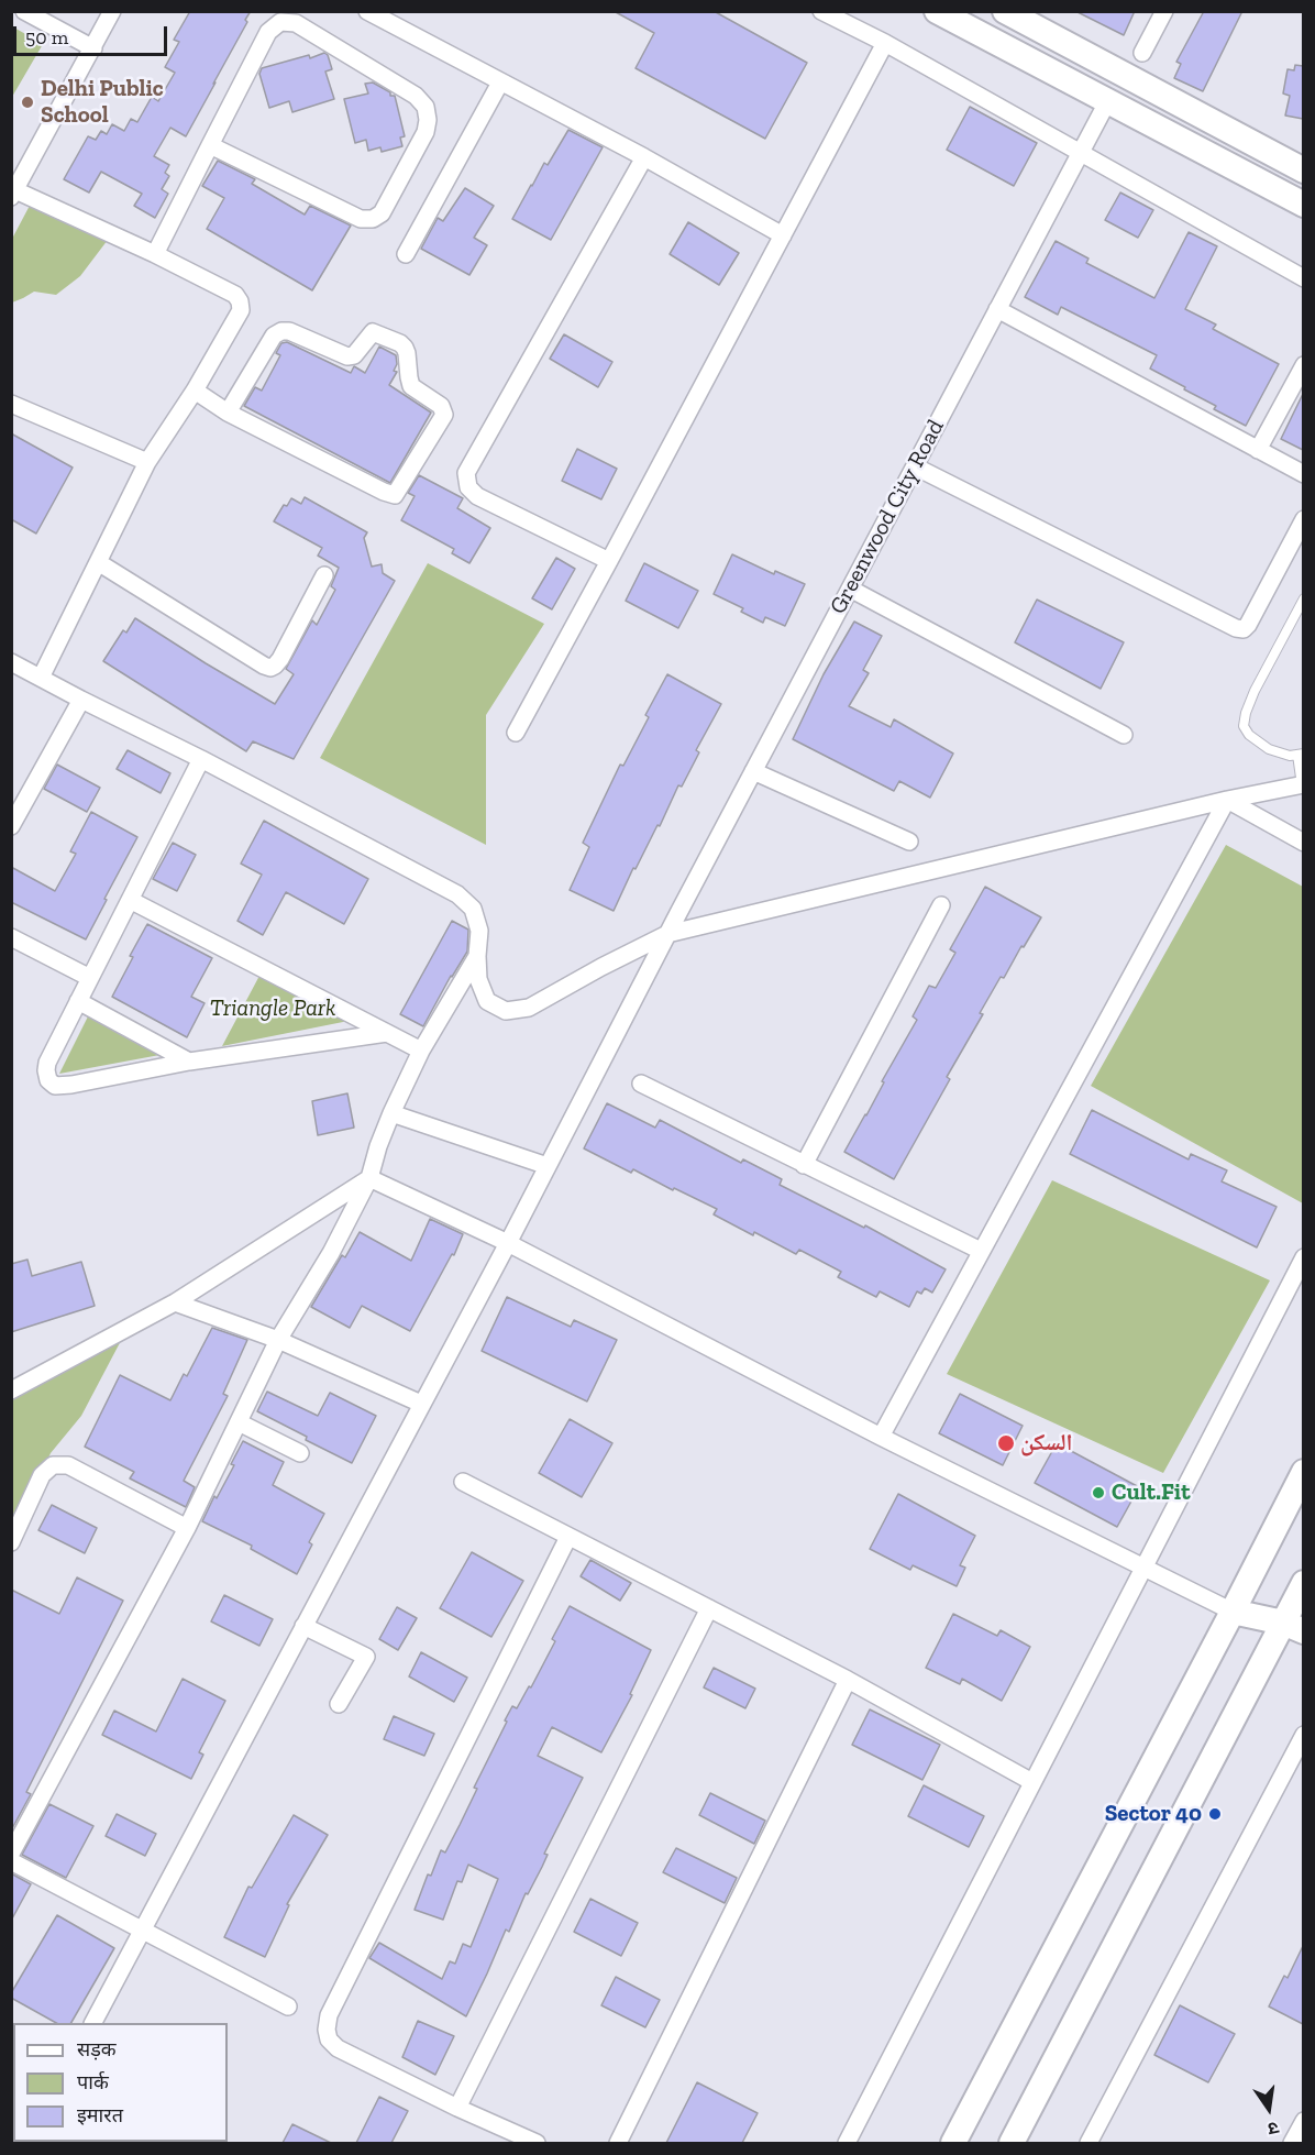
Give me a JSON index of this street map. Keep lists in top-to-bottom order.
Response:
{
  "streets": {
    "street": ["Greenwood City Road"]
  },
  "parks": ["Triangle Park"],
  "places": [
    "Delhi Public School",
    "السكن",
    "Cult.Fit",
    "Sector 40"
  ],
  "legend": ["सड़क", "पार्क", "इमारत"],
  "scale_bar": "50 m",
  "north": "bottom"
}
